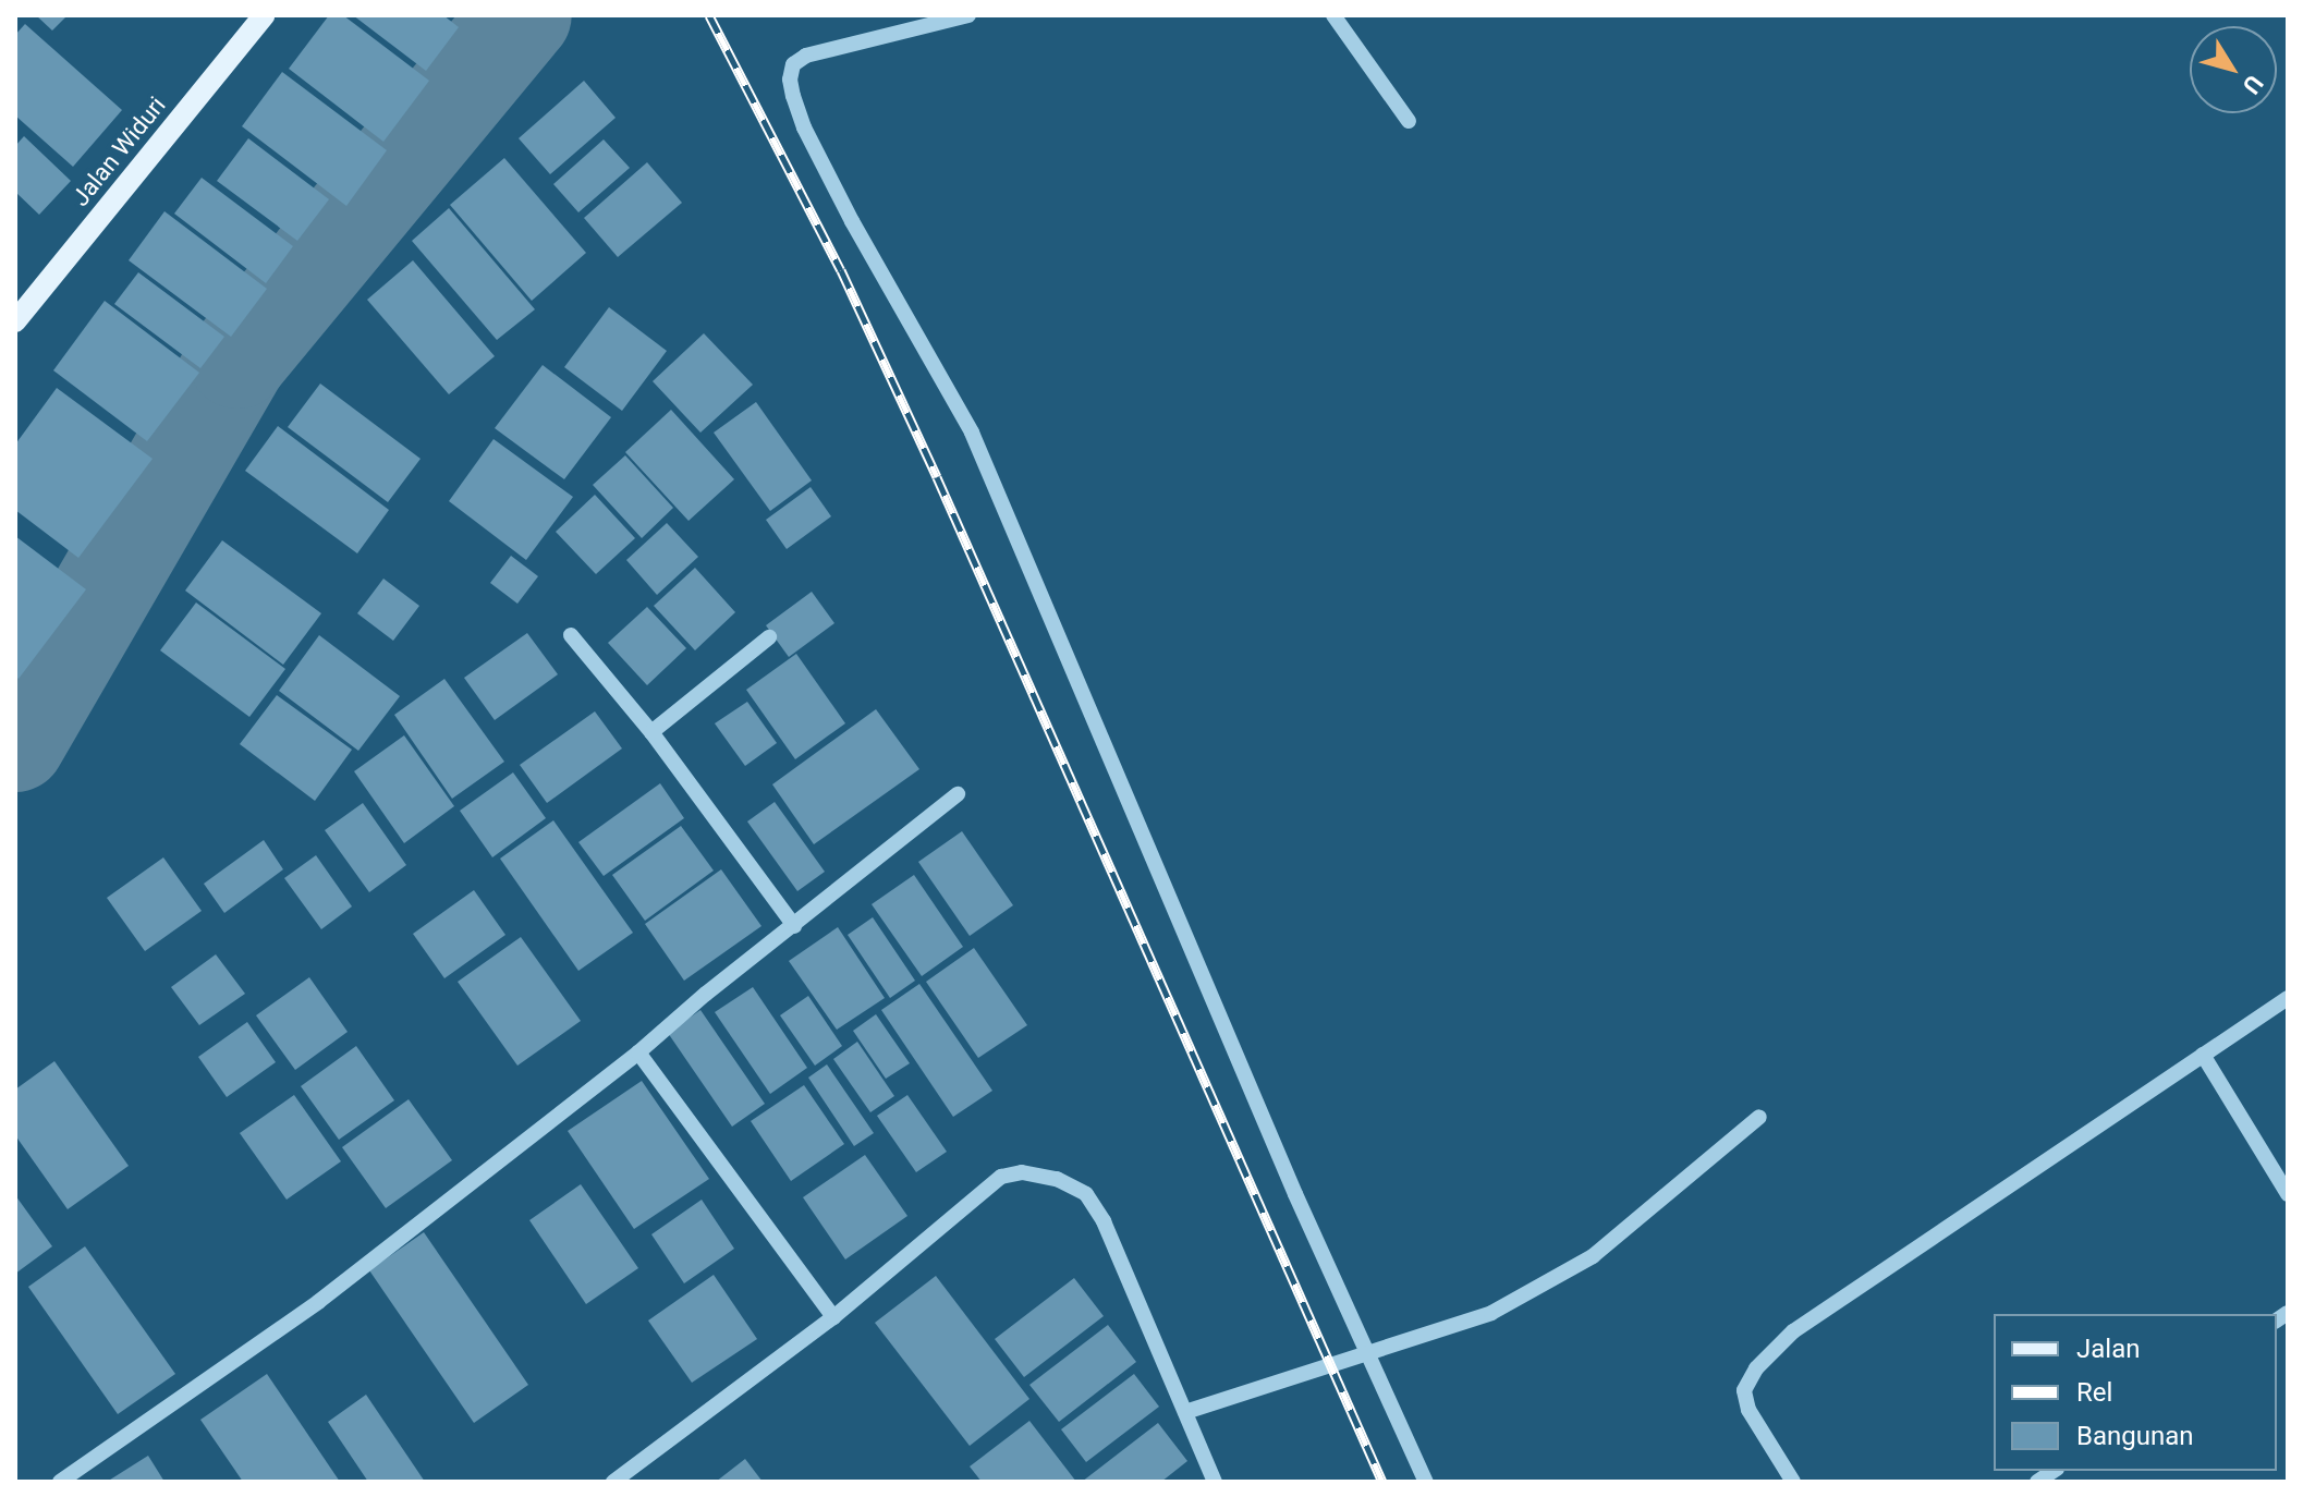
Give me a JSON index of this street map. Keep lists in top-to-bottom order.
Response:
{
  "streets": {
    "main road": ["Jalan Widuri"]
  },
  "legend": ["Jalan", "Rel", "Bangunan"],
  "north": "bottom right"
}
